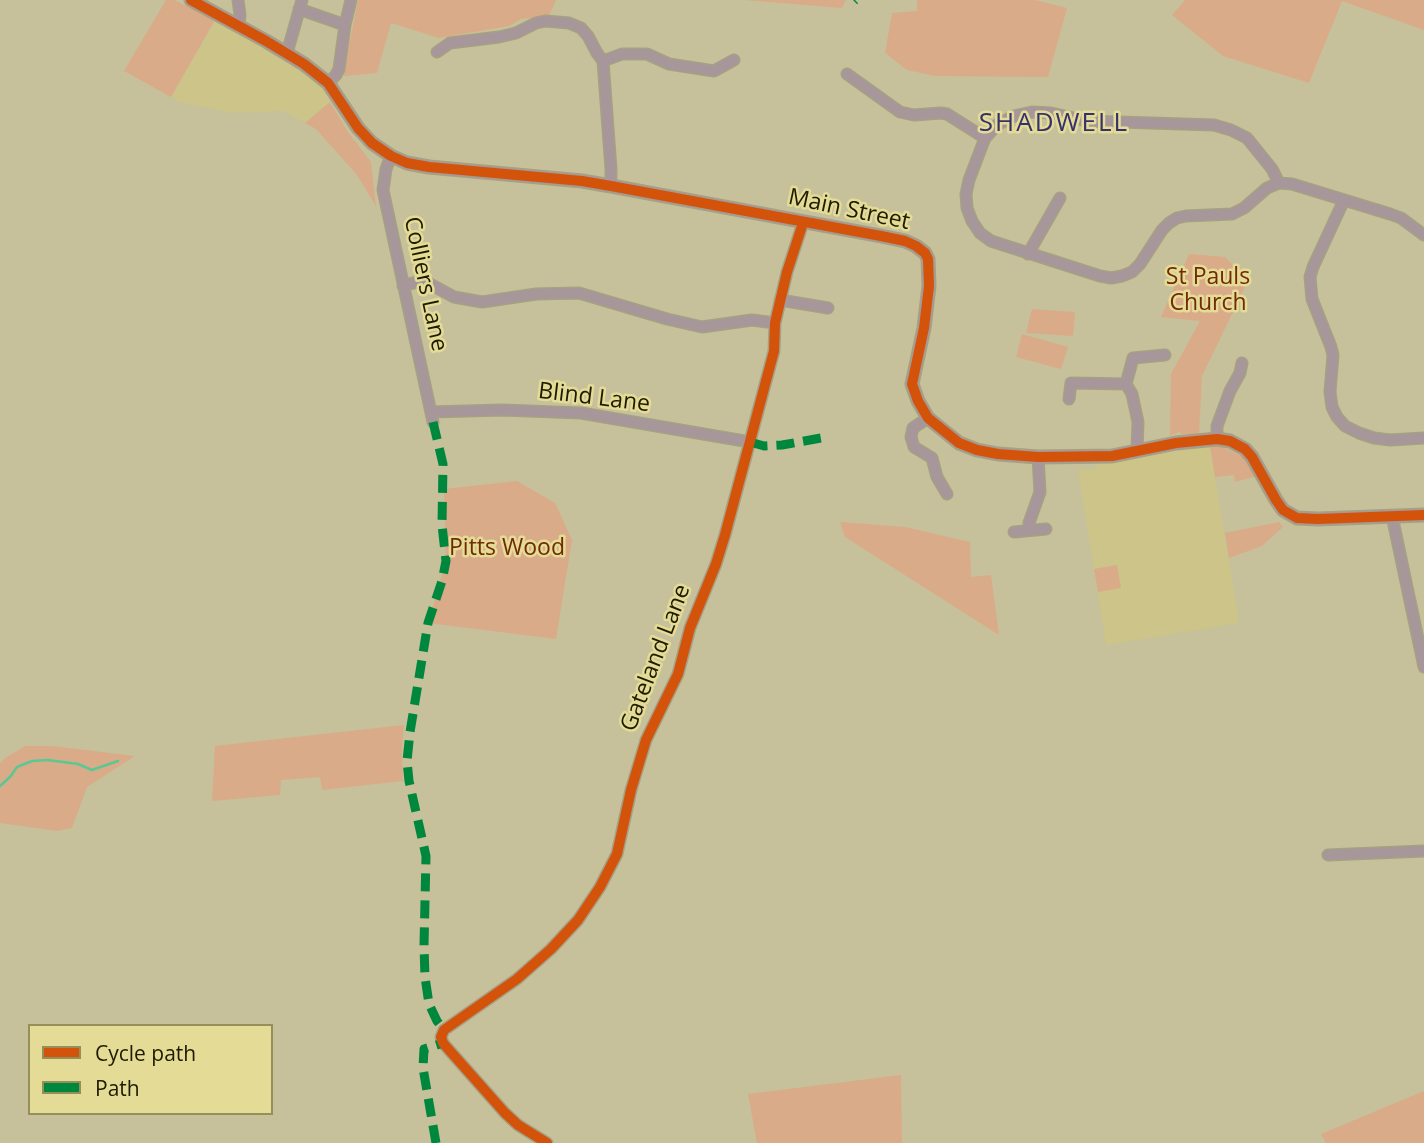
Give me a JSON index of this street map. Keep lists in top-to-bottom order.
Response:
{
  "streets": {
    "street": [
      "Main Street",
      "Colliers Lane",
      "Blind Lane",
      "Gateland Lane"
    ]
  },
  "crossings": [
    ["Main Street", "Colliers Lane"],
    ["Main Street", "Gateland Lane"],
    ["Colliers Lane", "Blind Lane"],
    ["Blind Lane", "Gateland Lane"]
  ],
  "districts": ["SHADWELL"],
  "parks": ["St Pauls Church", "Pitts Wood"],
  "legend": ["Cycle path", "Path"]
}
